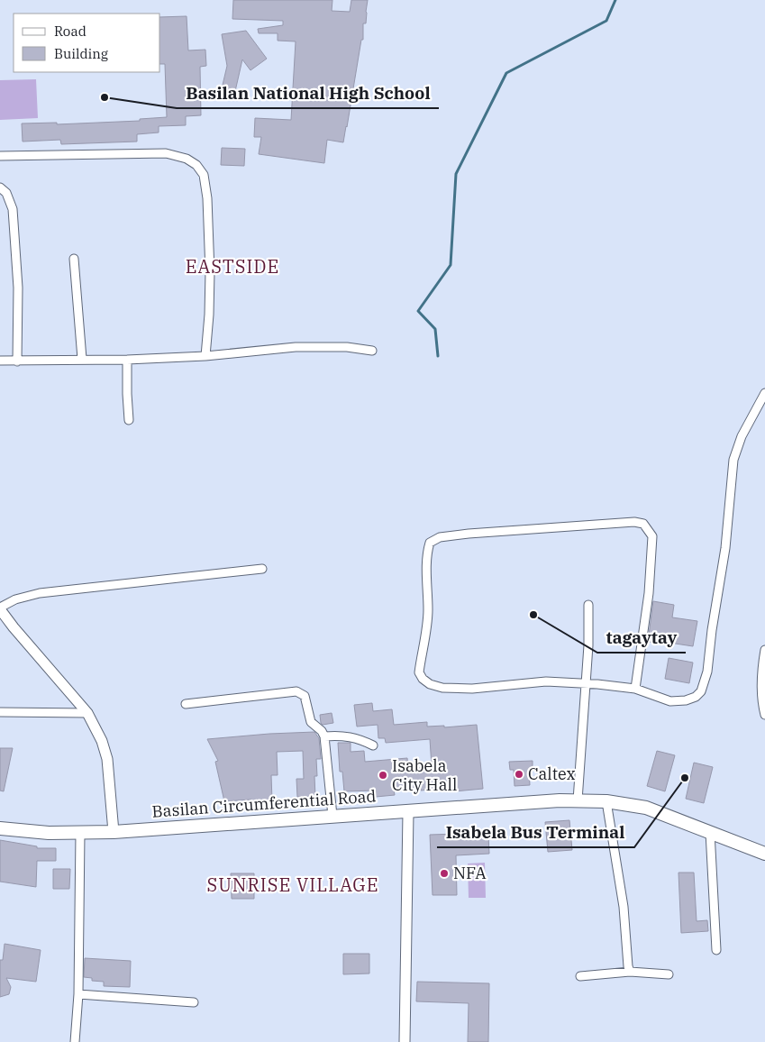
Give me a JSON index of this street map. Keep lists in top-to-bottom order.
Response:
{
  "streets": {
    "main road": ["Basilan Circumferential Road"]
  },
  "districts": ["EASTSIDE", "SUNRISE VILLAGE"],
  "places": [
    "Basilan National High School",
    "tagaytay",
    "Caltex",
    "Isabela City Hall",
    "Isabela Bus Terminal",
    "NFA"
  ],
  "legend": ["Road", "Building"]
}
